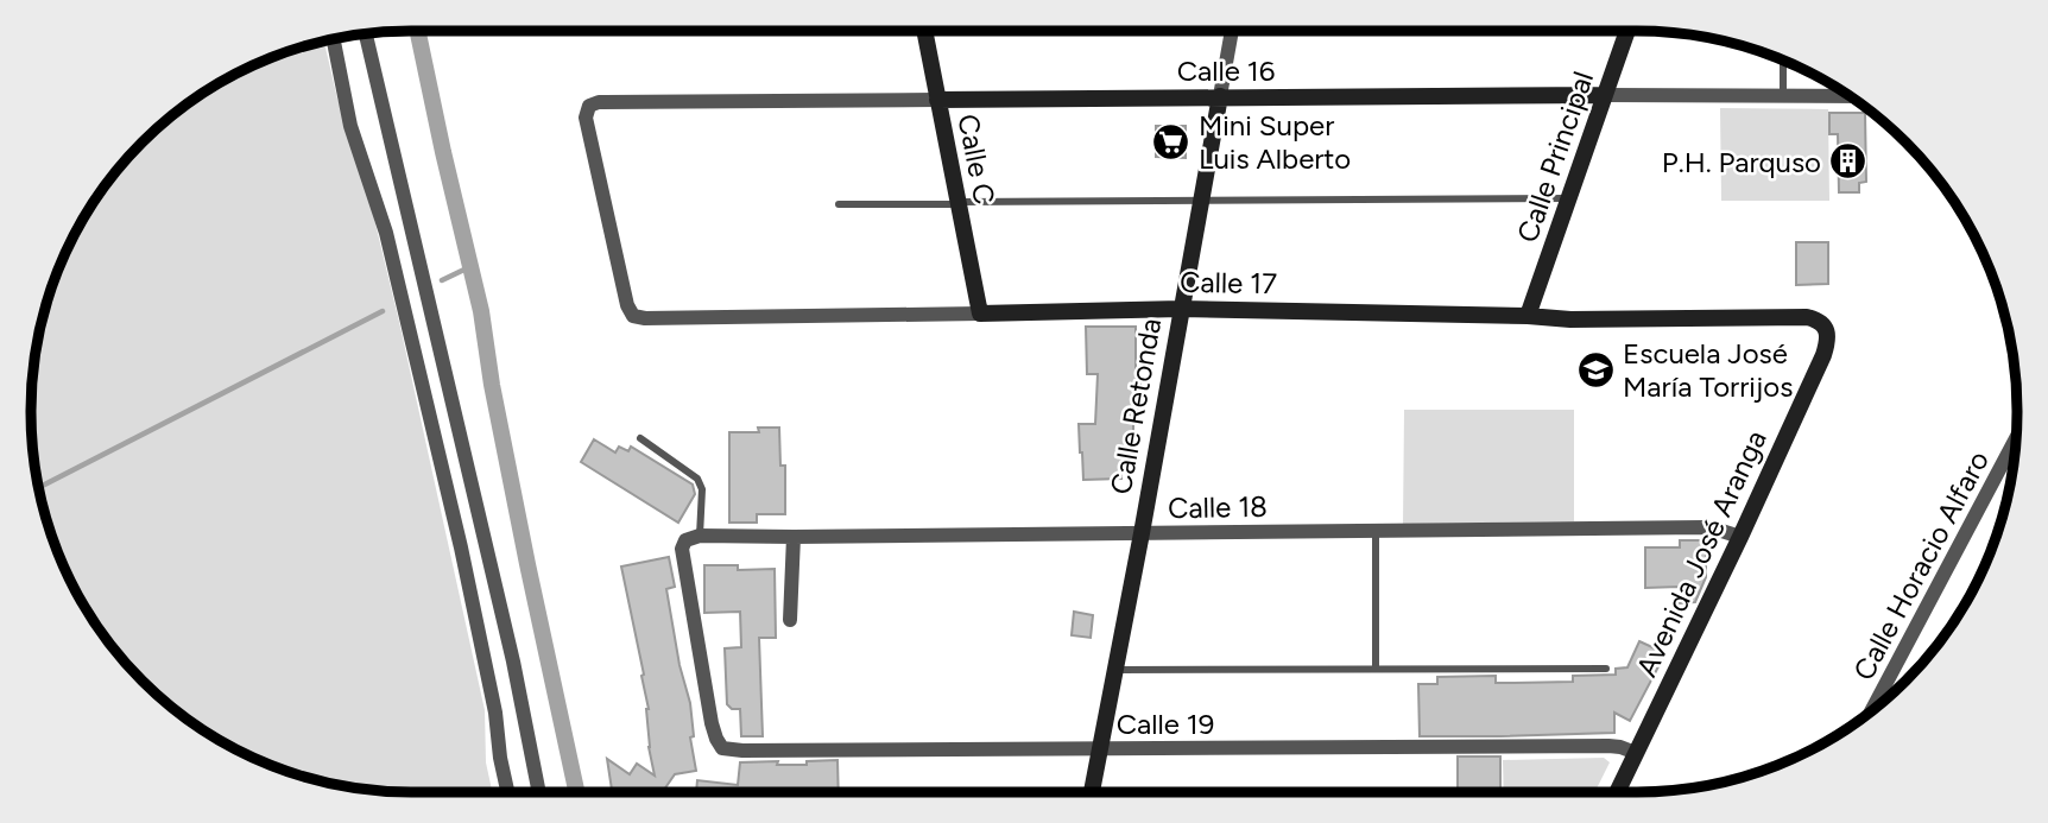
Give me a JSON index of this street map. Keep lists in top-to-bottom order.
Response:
{
  "streets": {
    "street": [
      "Calle 16",
      "Calle Principal",
      "Calle C",
      "Calle 17",
      "Calle Retonda",
      "Calle 18",
      "Avenida José Aranga",
      "Calle Horacio Alfaro",
      "Calle 19"
    ]
  },
  "crossings": [
    ["Calle 16", "Calle Principal"],
    ["Calle 16", "Calle C"],
    ["Calle 16", "Calle 17"],
    ["Calle 16", "Calle Retonda"],
    ["Calle Principal", "Calle 17"],
    ["Calle C", "Calle 17"],
    ["Calle 17", "Calle Retonda"],
    ["Calle 17", "Avenida José Aranga"],
    ["Calle Retonda", "Calle 18"],
    ["Calle Retonda", "Calle 19"],
    ["Calle 18", "Avenida José Aranga"],
    ["Calle 18", "Calle 19"],
    ["Avenida José Aranga", "Calle 19"]
  ],
  "places": {
    "supermarket": ["Mini Super Luis Alberto"],
    "building": ["P.H. Parquso"],
    "school or university": ["Escuela José María Torrijos"]
  }
}
